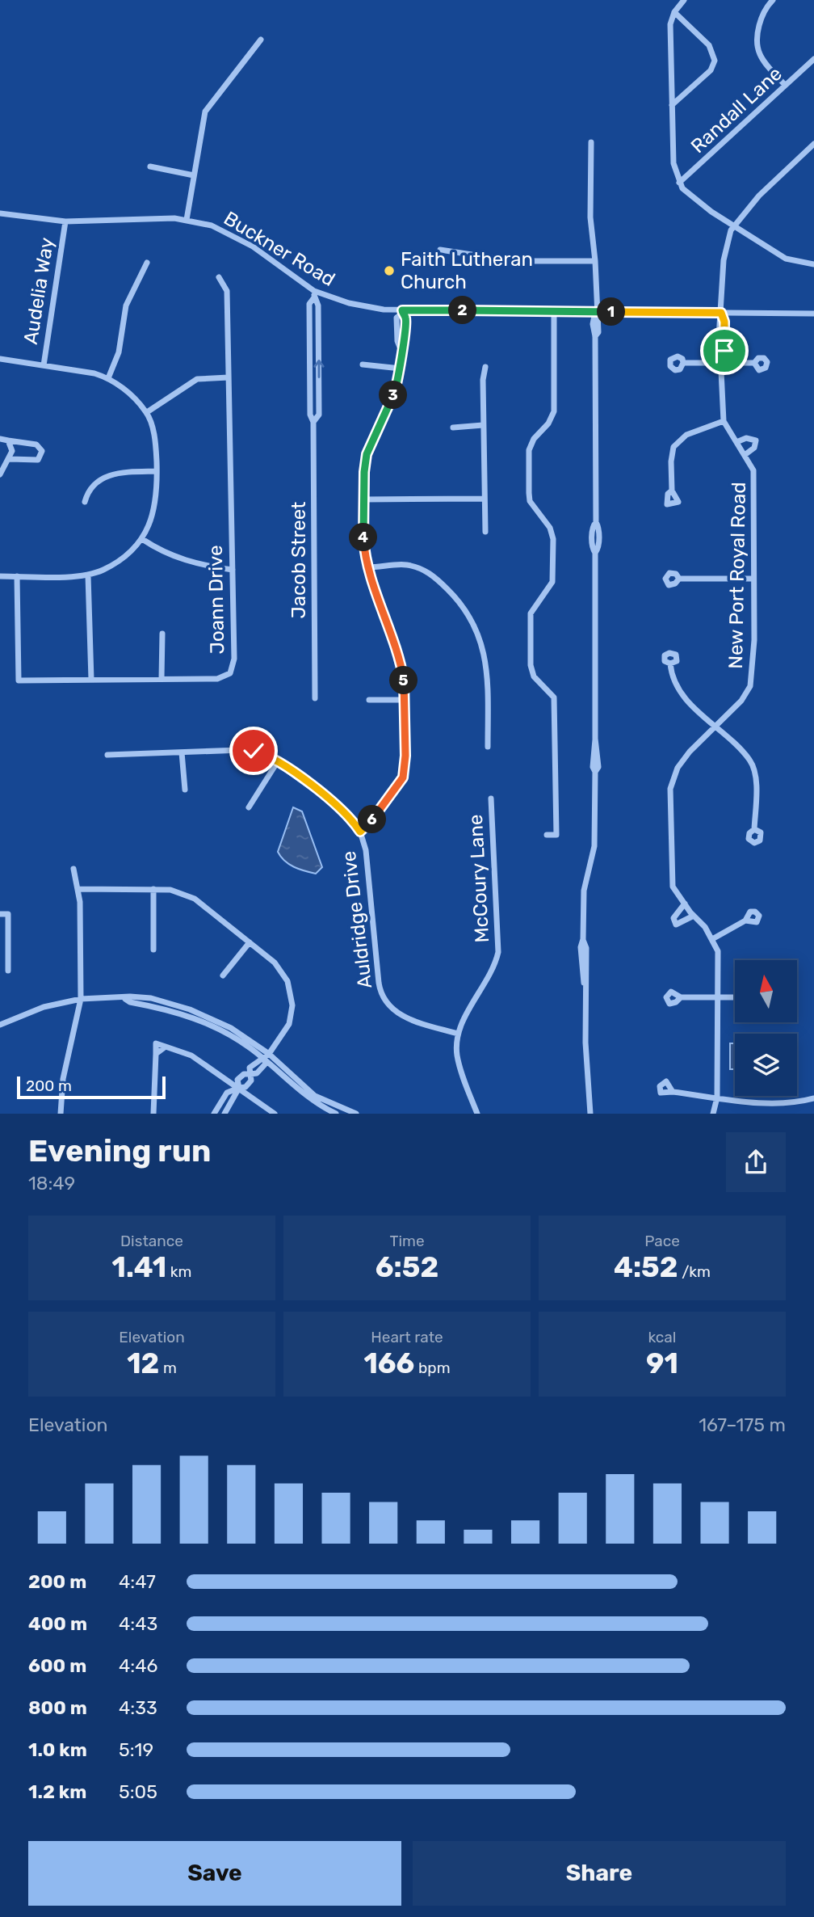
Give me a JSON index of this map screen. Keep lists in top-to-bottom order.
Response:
{
  "streets": {
    "street": [
      "Randall Lane",
      "Buckner Road",
      "Audelia Way",
      "Jacob Street",
      "New Port Royal Road",
      "Joann Drive",
      "McCoury Lane",
      "Auldridge Drive"
    ]
  },
  "crossings": [
    ["Buckner Road", "Audelia Way"],
    ["Buckner Road", "Jacob Street"],
    ["Buckner Road", "New Port Royal Road"],
    ["McCoury Lane", "Auldridge Drive"]
  ],
  "places": ["Faith Lutheran Church"],
  "scale_bar": "200 m",
  "north": "top",
  "page": {
    "pins": [
      "2",
      "1",
      "3",
      "4",
      "5",
      "6"
    ],
    "scale": "200 m",
    "heading": ["Evening run", "18:49"],
    "stats": [
      ["Distance", "1.41 km"],
      ["Time", "6:52"],
      ["Pace", "4:52 /km"],
      ["Elevation", "12 m"],
      ["Heart rate", "166 bpm"],
      ["kcal", "91"]
    ],
    "chart": ["Elevation", "167–175 m"],
    "list": [
      {
        "name": "200 m",
        "note": "4:47"
      },
      {
        "name": "400 m",
        "note": "4:43"
      },
      {
        "name": "600 m",
        "note": "4:46"
      },
      {
        "name": "800 m",
        "note": "4:33"
      },
      {
        "name": "1.0 km",
        "note": "5:19"
      },
      {
        "name": "1.2 km",
        "note": "5:05"
      }
    ],
    "buttons": ["Save", "Share"]
  }
}
